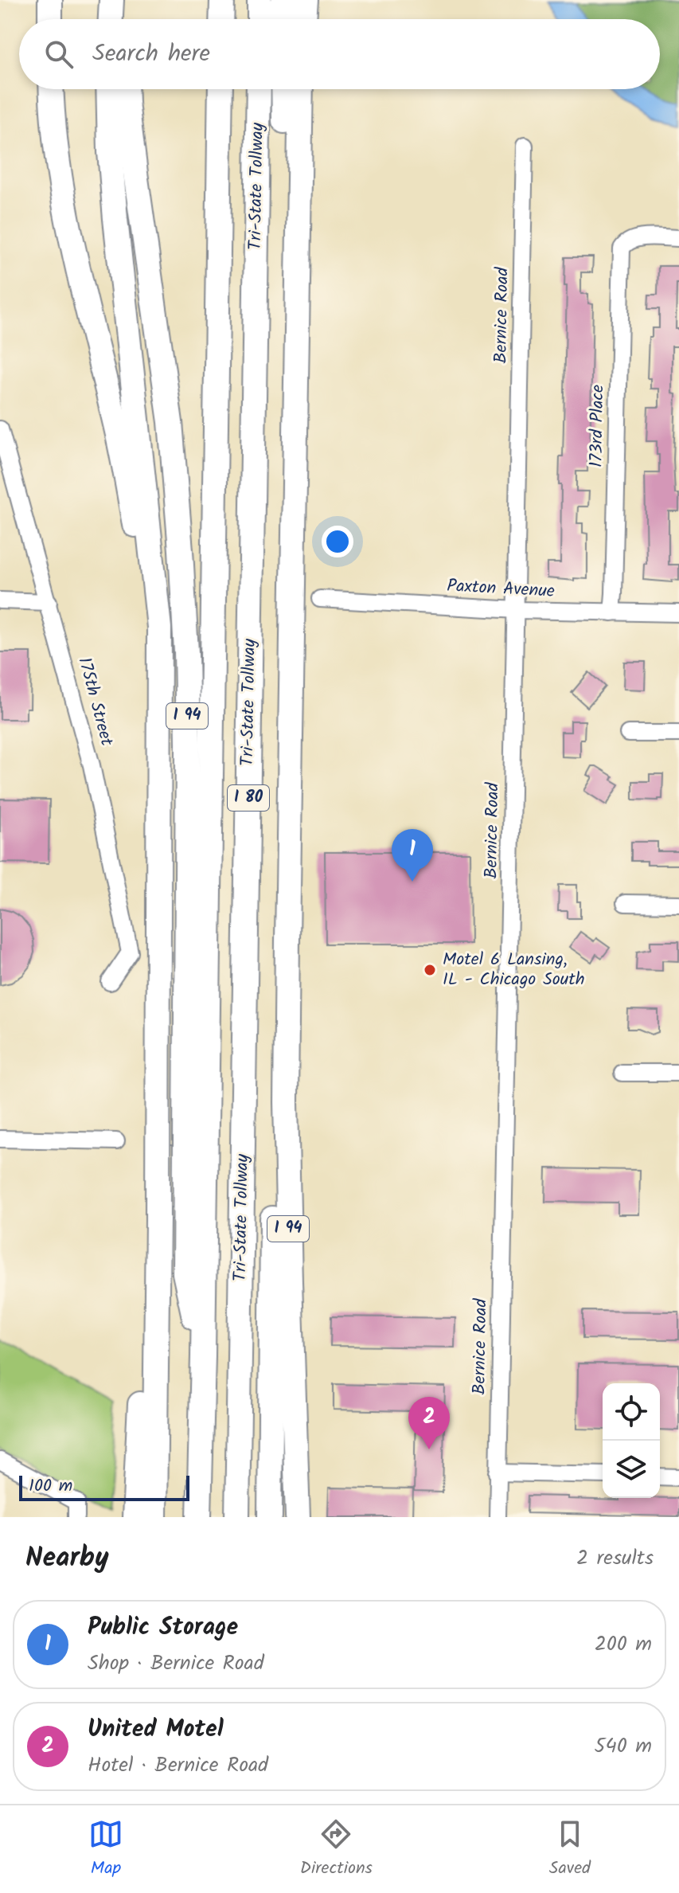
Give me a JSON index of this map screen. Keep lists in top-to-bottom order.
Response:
{
  "streets": {
    "highway": ["Tri-State Tollway", "I 94", "I 80"],
    "street": [
      "Bernice Road",
      "173rd Place",
      "Paxton Avenue",
      "175th Street"
    ]
  },
  "crossings": [
    ["Bernice Road", "Paxton Avenue"],
    ["173rd Place", "Paxton Avenue"],
    ["I 94", "I 80"]
  ],
  "places": ["Motel 6 Lansing, IL - Chicago South"],
  "scale_bar": "100 m",
  "page": {
    "search": "Search here",
    "pins": ["1", "2"],
    "scale": "100 m",
    "heading": ["Nearby", "2 results"],
    "list": [
      {
        "mark": "1",
        "name": "Public Storage",
        "note": "Shop · Bernice Road",
        "value": "200 m"
      },
      {
        "mark": "2",
        "name": "United Motel",
        "note": "Hotel · Bernice Road",
        "value": "540 m"
      }
    ],
    "nav": ["Map", "Directions", "Saved"]
  }
}
